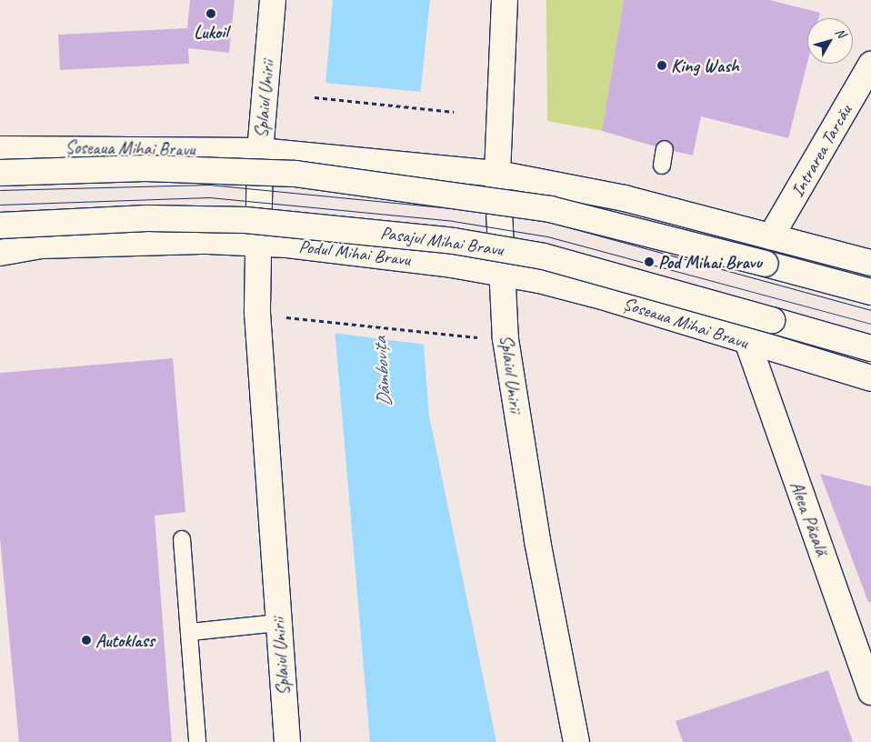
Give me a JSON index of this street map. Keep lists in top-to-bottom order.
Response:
{
  "streets": {
    "main road": [
      "Splaiul Unirii",
      "Șoseaua Mihai Bravu",
      "Intrarea Tarcău",
      "Pasajul Mihai Bravu",
      "Podul Mihai Bravu",
      "Aleea Păcală"
    ]
  },
  "crossings": [
    ["Splaiul Unirii", "Șoseaua Mihai Bravu"],
    ["Splaiul Unirii", "Podul Mihai Bravu"],
    ["Șoseaua Mihai Bravu", "Podul Mihai Bravu"],
    ["Șoseaua Mihai Bravu", "Aleea Păcală"]
  ],
  "water": ["Dâmbovița"],
  "places": [
    "Lukoil",
    "King Wash",
    "Pod Mihai Bravu",
    "Autoklass"
  ],
  "north": "top right"
}
